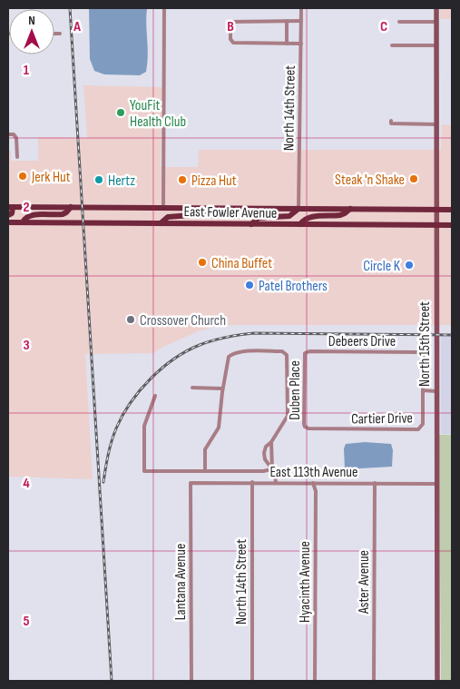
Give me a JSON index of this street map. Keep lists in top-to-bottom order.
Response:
{
  "streets": {
    "main road": ["East Fowler Avenue"],
    "street": [
      "North 14th Street",
      "Debeers Drive",
      "North 15th Street",
      "Duben Place",
      "Cartier Drive",
      "East 113th Avenue",
      "Lantana Avenue",
      "Hyacinth Avenue",
      "Aster Avenue"
    ]
  },
  "crossings": [
    ["North 14th Street", "East Fowler Avenue"],
    ["North 14th Street", "East 113th Avenue"],
    ["East Fowler Avenue", "North 15th Street"],
    ["Debeers Drive", "Duben Place"],
    ["Debeers Drive", "Cartier Drive"],
    ["North 15th Street", "East 113th Avenue"],
    ["Duben Place", "Cartier Drive"],
    ["East 113th Avenue", "Lantana Avenue"],
    ["East 113th Avenue", "Hyacinth Avenue"],
    ["East 113th Avenue", "Aster Avenue"]
  ],
  "places": [
    "YouFit Health Club",
    "Jerk Hut",
    "Steak 'n Shake",
    "Hertz",
    "Pizza Hut",
    "China Buffet",
    "Circle K",
    "Patel Brothers",
    "Crossover Church"
  ],
  "north": "top",
  "grid": {
    "columns": ["A", "B", "C"],
    "rows": [
      "1",
      "2",
      "3",
      "4",
      "5"
    ]
  }
}
